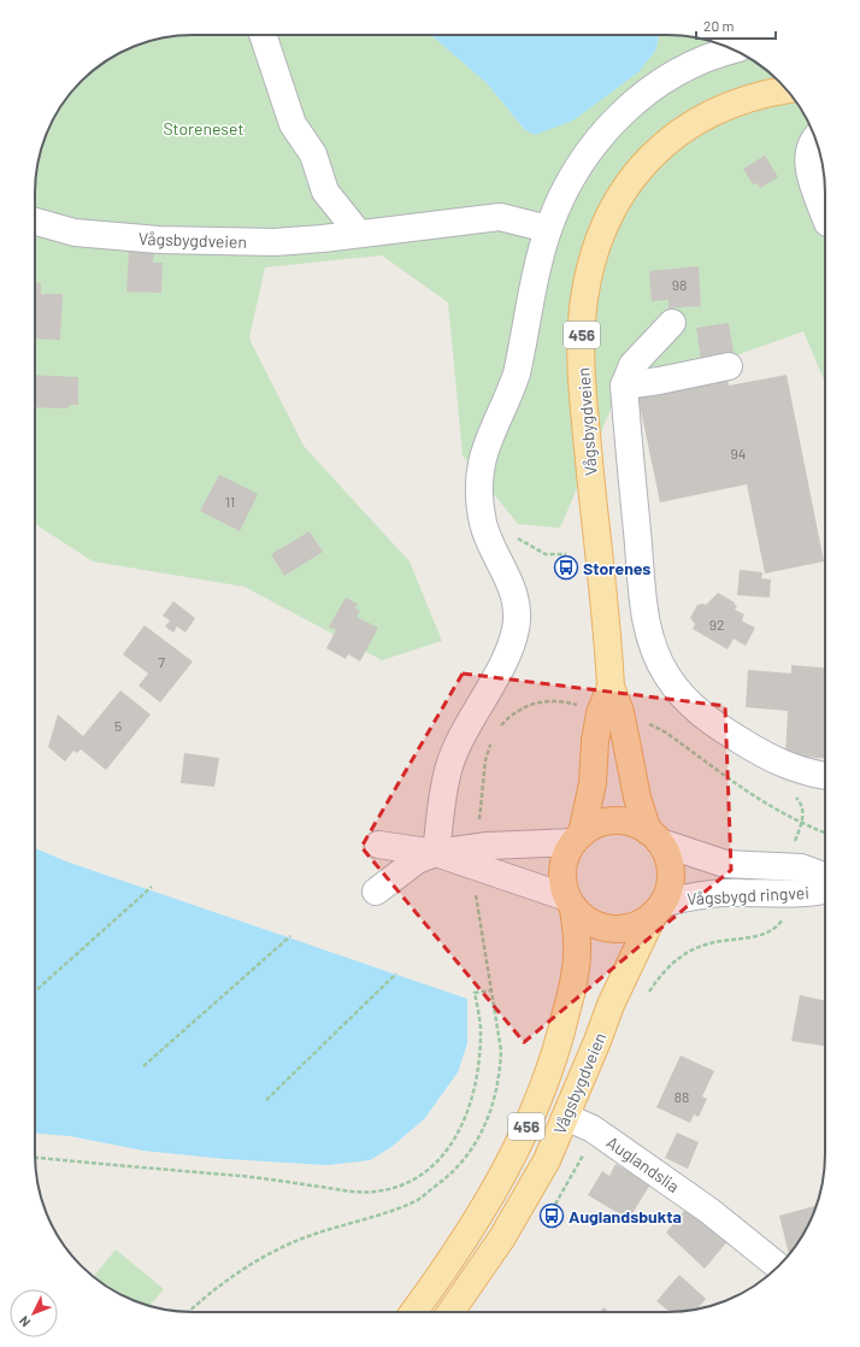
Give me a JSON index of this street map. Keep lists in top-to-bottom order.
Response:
{
  "streets": {
    "main road": ["Vågsbygdveien", "456"],
    "street": ["Vågsbygd ringvei", "Auglandslia"]
  },
  "crossings": [
    ["Vågsbygdveien", "456"],
    ["Vågsbygdveien", "Vågsbygd ringvei"],
    ["Vågsbygdveien", "Auglandslia"],
    ["456", "Vågsbygd ringvei"]
  ],
  "parks": ["Storeneset"],
  "places": {
    "bus stop": ["Storenes", "Auglandsbukta"]
  },
  "house_numbers": [
    "98",
    "94",
    "11",
    "92",
    "7",
    "5",
    "88"
  ],
  "scale_bar": "20 m",
  "north": "bottom left"
}
